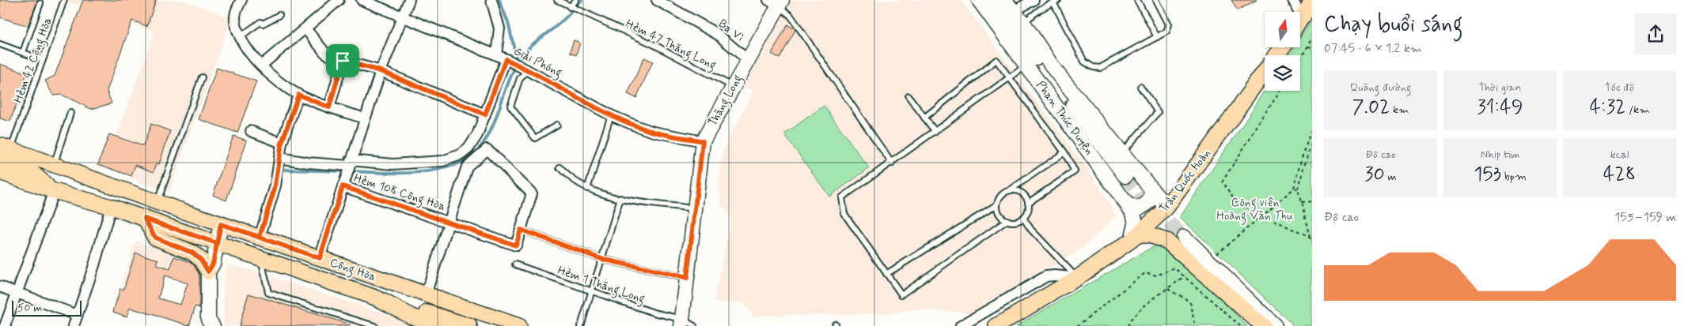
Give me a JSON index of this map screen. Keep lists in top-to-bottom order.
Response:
{
  "streets": {
    "main road": [
      "Thăng Long",
      "Phan Thúc Duyện",
      "Trần Quốc Hoàn",
      "Cộng Hòa"
    ],
    "street": ["Ba Vì", "Giải Phóng", "Hẻm 108 Cộng Hòa"],
    "lane": ["Hẻm 47 Thăng Long", "Hẻm 42 Cộng Hòa", "Hẻm 1 Thăng Long"]
  },
  "crossings": [
    ["Ba Vì", "Thăng Long"],
    ["Hẻm 47 Thăng Long", "Thăng Long"],
    ["Hẻm 42 Cộng Hòa", "Cộng Hòa"],
    ["Giải Phóng", "Thăng Long"],
    ["Giải Phóng", "Hẻm 108 Cộng Hòa"],
    ["Thăng Long", "Hẻm 1 Thăng Long"],
    ["Phan Thúc Duyện", "Trần Quốc Hoàn"],
    ["Hẻm 108 Cộng Hòa", "Cộng Hòa"]
  ],
  "parks": ["Công viên Hoàng Văn Thụ"],
  "scale_bar": "50 m",
  "north": "top",
  "page": {
    "heading": ["Chạy buổi sáng", "07:45 · 6 × 1.2 km"],
    "stats": [
      ["Quãng đường", "7.02 km"],
      ["Thời gian", "31:49"],
      ["Tốc độ", "4:32 /km"],
      ["Độ cao", "30 m"],
      ["Nhịp tim", "153 bpm"],
      ["kcal", "428"]
    ],
    "chart": ["Độ cao", "155–159 m"],
    "scale": "50 m"
  }
}
